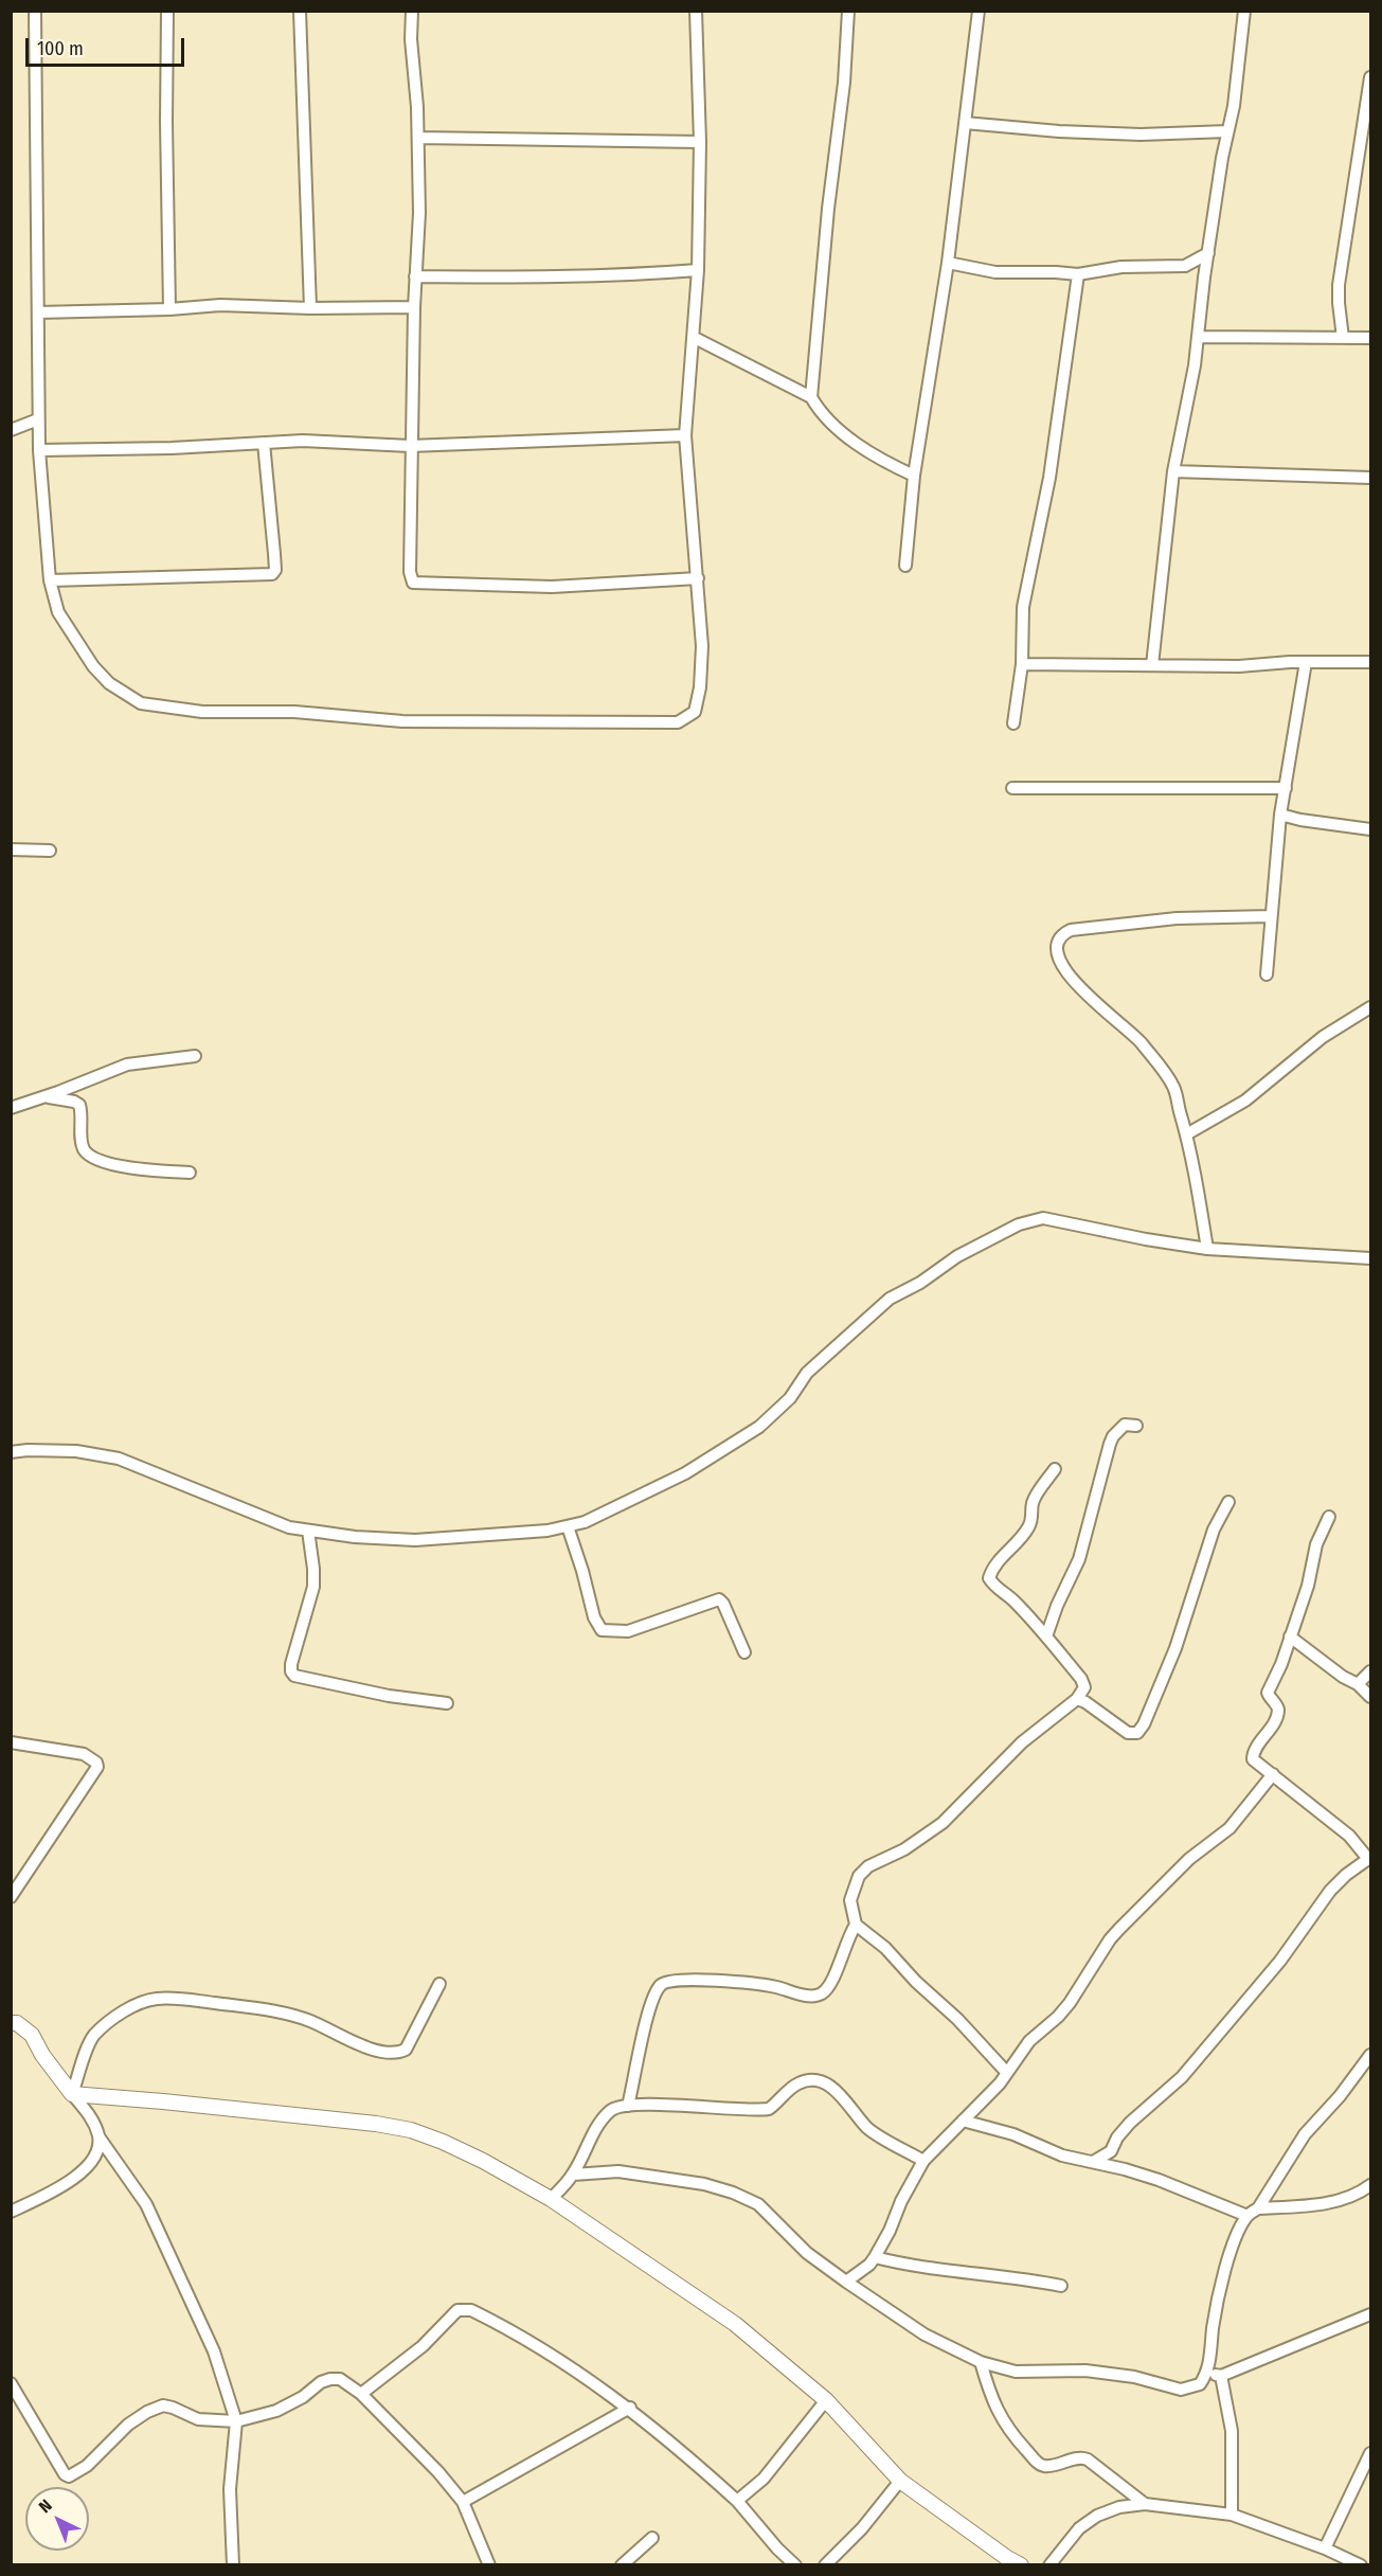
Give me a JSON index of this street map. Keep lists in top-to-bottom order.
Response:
{
  "scale_bar": "100 m",
  "north": "top left"
}
